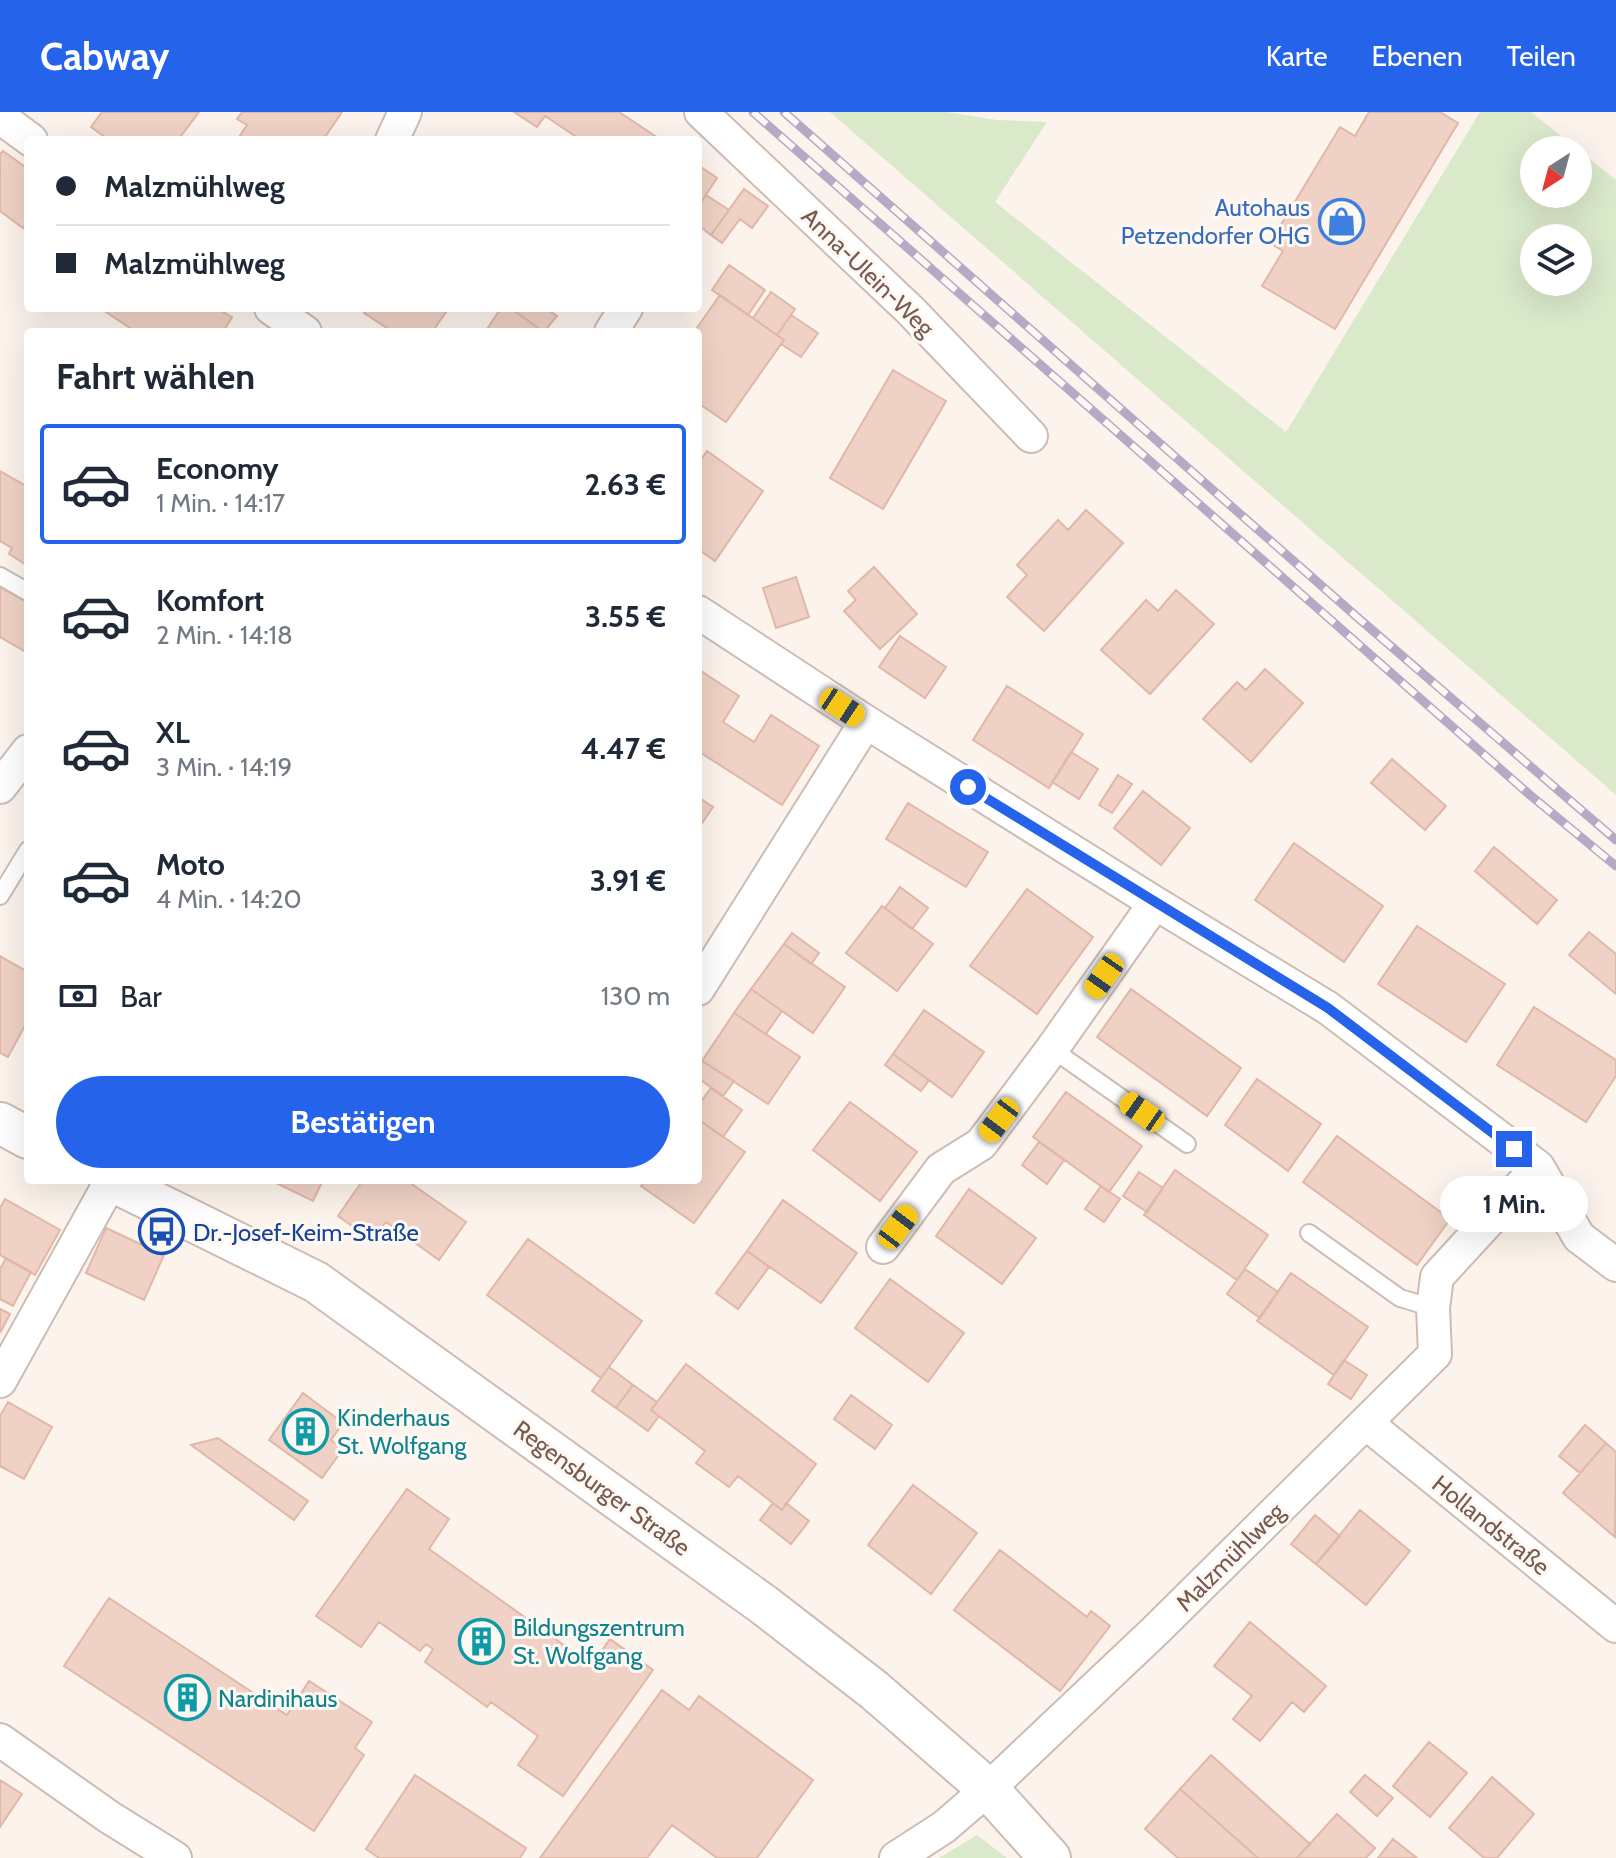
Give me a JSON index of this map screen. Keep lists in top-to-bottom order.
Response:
{
  "streets": {
    "street": [
      "Anna-Ulein-Weg",
      "Regensburger Straße",
      "Hollandstraße",
      "Malzmühlweg"
    ]
  },
  "crossings": [
    ["Regensburger Straße", "Malzmühlweg"],
    ["Hollandstraße", "Malzmühlweg"]
  ],
  "places": {
    "shop": ["Autohaus Petzendorfer OHG"],
    "bus stop": ["Dr.-Josef-Keim-Straße"],
    "building": ["Kinderhaus St. Wolfgang", "Bildungszentrum St. Wolfgang", "Nardinihaus"]
  },
  "north": "bottom left",
  "page": {
    "header": "Cabway",
    "nav": ["Karte", "Ebenen", "Teilen"],
    "banner": ["Malzmühlweg", "Malzmühlweg"],
    "heading": "Fahrt wählen",
    "list": [
      {
        "name": "Economy",
        "note": "1 Min. · 14:17",
        "value": "2.63 €"
      },
      {
        "name": "Komfort",
        "note": "2 Min. · 14:18",
        "value": "3.55 €"
      },
      {
        "name": "XL",
        "note": "3 Min. · 14:19",
        "value": "4.47 €"
      },
      {
        "name": "Moto",
        "note": "4 Min. · 14:20",
        "value": "3.91 €"
      }
    ],
    "pay": ["Bar", "130 m"],
    "buttons": "Bestätigen",
    "bubble": "1 Min."
  }
}
